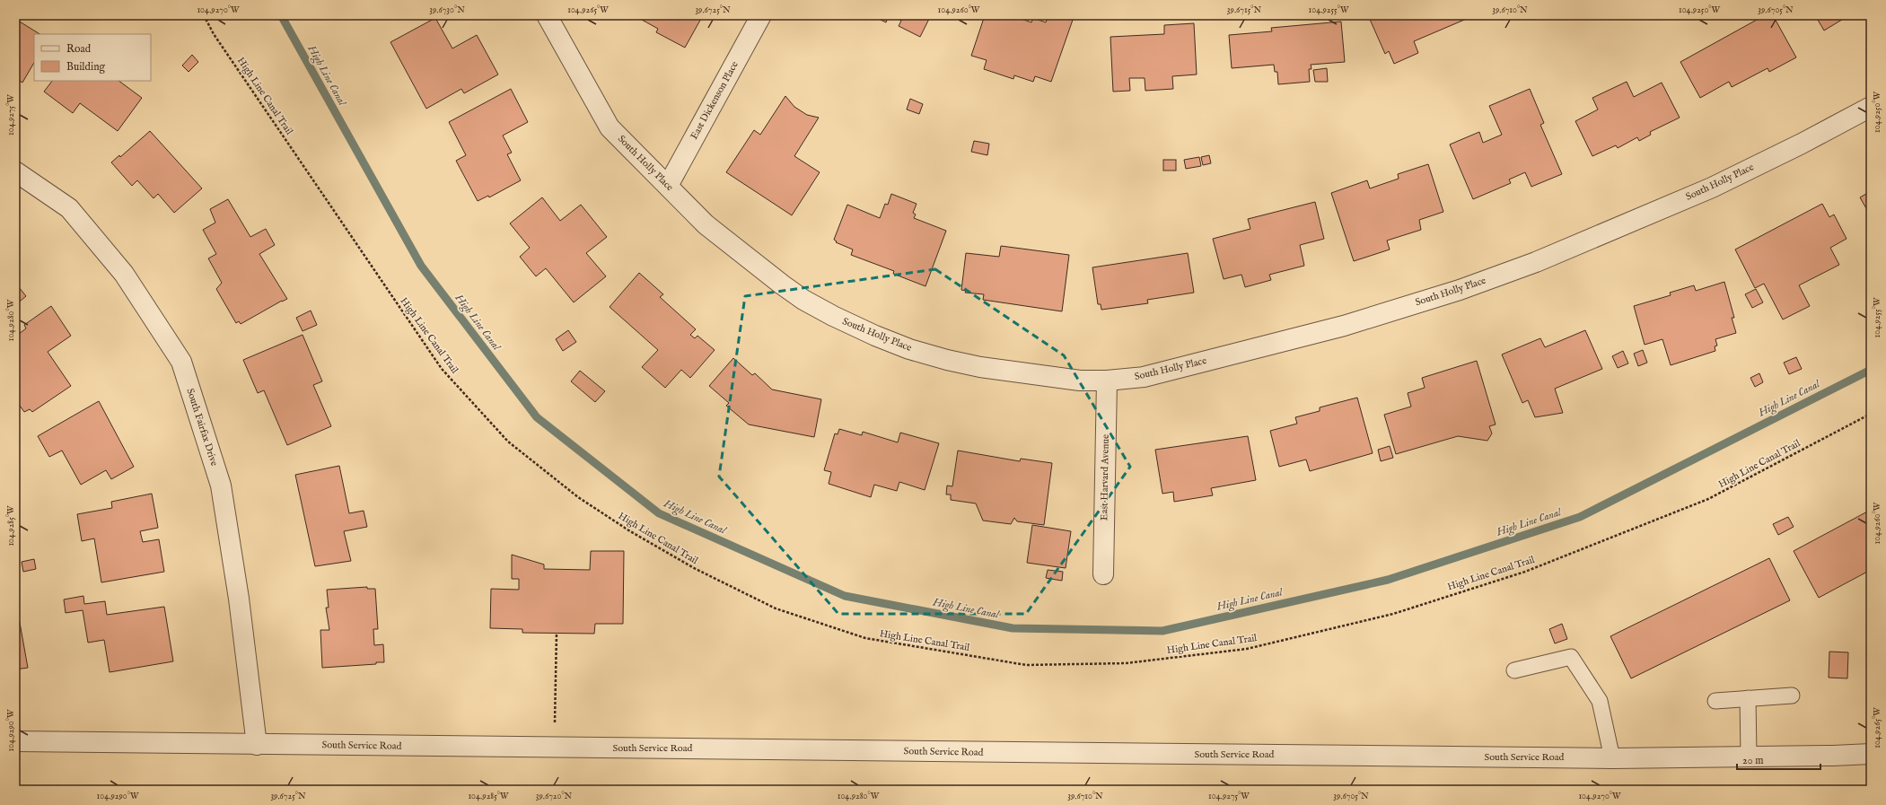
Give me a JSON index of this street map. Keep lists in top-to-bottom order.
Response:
{
  "streets": {
    "street": [
      "East Dickenson Place",
      "South Holly Place",
      "South Fairfax Drive",
      "East Harvard Avenue",
      "South Service Road"
    ],
    "path": ["High Line Canal Trail"]
  },
  "crossings": [
    ["East Dickenson Place", "South Holly Place"],
    ["South Holly Place", "East Harvard Avenue"],
    ["South Fairfax Drive", "South Service Road"]
  ],
  "water": ["High Line Canal"],
  "legend": ["Road", "Building"],
  "scale_bar": "20 m",
  "coordinates": [
    "104.9270°W",
    "39.6730°N",
    "104.9265°W",
    "39.6725°N",
    "104.9260°W",
    "39.6715°N",
    "104.9255°W",
    "39.6710°N",
    "104.9250°W",
    "39.6705°N",
    "104.9275°W",
    "104.9280°W",
    "104.9285°W",
    "104.9290°W",
    "39.6720°N"
  ]
}
